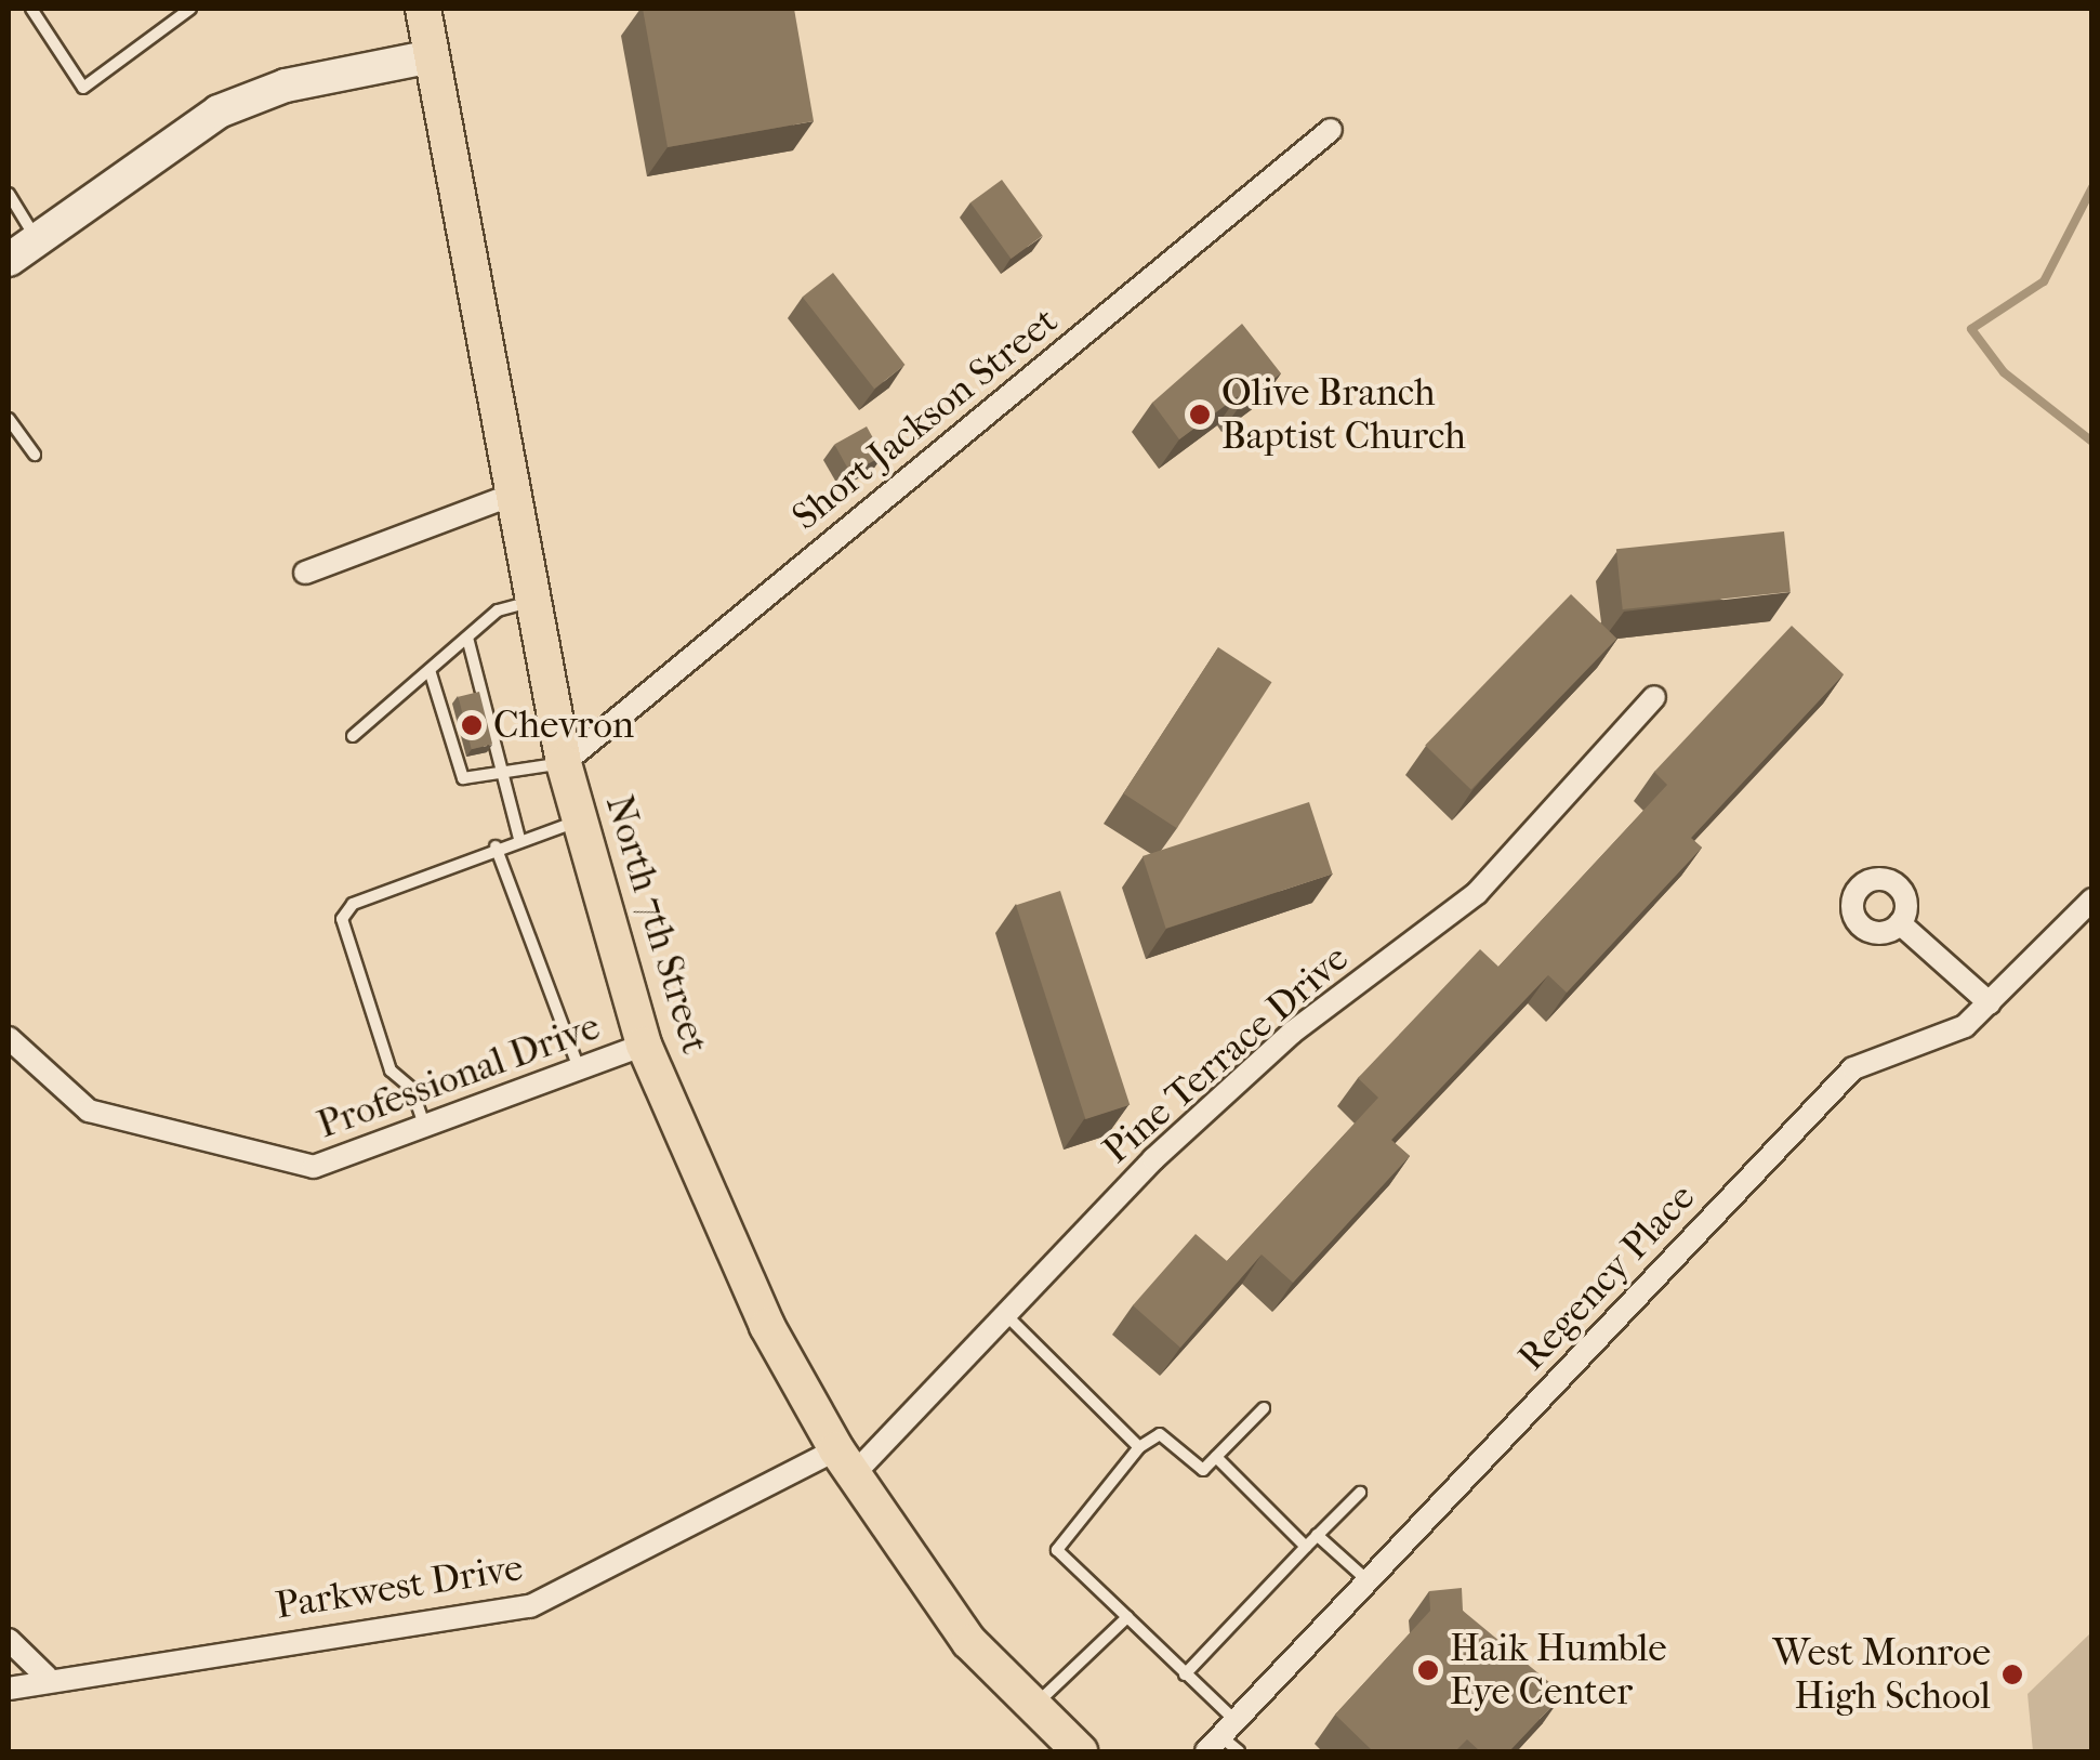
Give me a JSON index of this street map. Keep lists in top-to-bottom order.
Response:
{
  "streets": {
    "main road": ["North 7th Street"],
    "street": [
      "Short Jackson Street",
      "Pine Terrace Drive",
      "Professional Drive",
      "Regency Place",
      "Parkwest Drive"
    ]
  },
  "crossings": [
    ["Short Jackson Street", "North 7th Street"],
    ["North 7th Street", "Pine Terrace Drive"],
    ["North 7th Street", "Professional Drive"],
    ["North 7th Street", "Parkwest Drive"],
    ["Pine Terrace Drive", "Parkwest Drive"]
  ],
  "places": [
    "Olive Branch Baptist Church",
    "Chevron",
    "Haik Humble Eye Center",
    "West Monroe High School"
  ]
}
